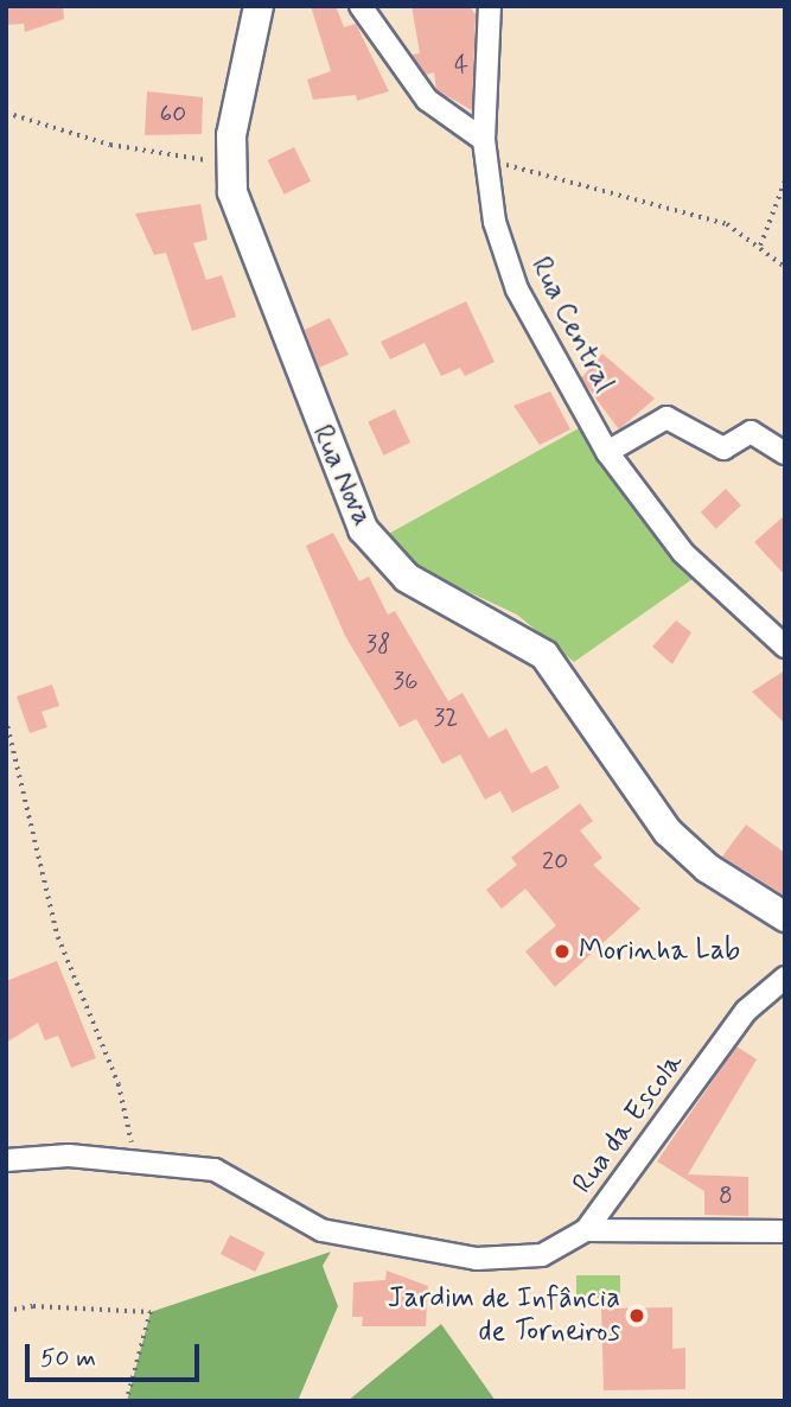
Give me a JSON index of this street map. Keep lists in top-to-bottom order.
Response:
{
  "streets": {
    "street": ["Rua Central", "Rua Nova", "Rua da Escola"]
  },
  "places": ["Morinha Lab", "Jardim de Infância de Torneiros"],
  "house_numbers": [
    "4",
    "60",
    "38",
    "36",
    "32",
    "20",
    "8"
  ],
  "scale_bar": "50 m"
}
